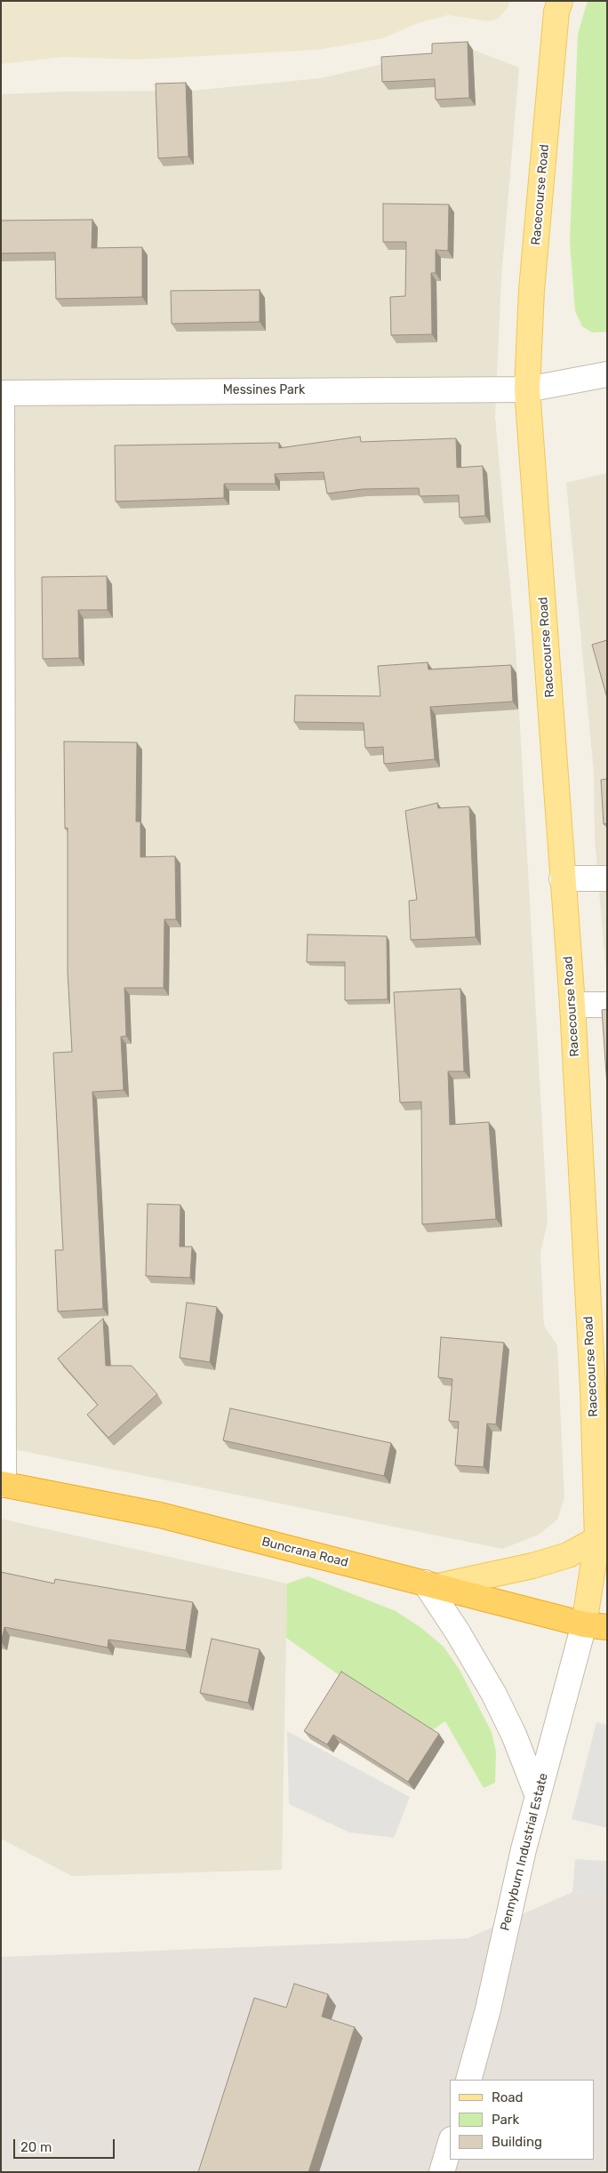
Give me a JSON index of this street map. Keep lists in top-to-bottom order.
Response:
{
  "streets": {
    "highway": ["Buncrana Road"],
    "main road": ["Racecourse Road"],
    "street": ["Messines Park", "Pennyburn Industrial Estate"]
  },
  "crossings": [
    ["Racecourse Road", "Messines Park"],
    ["Racecourse Road", "Buncrana Road"],
    ["Racecourse Road", "Pennyburn Industrial Estate"],
    ["Messines Park", "Buncrana Road"],
    ["Buncrana Road", "Pennyburn Industrial Estate"]
  ],
  "legend": ["Road", "Park", "Building"],
  "scale_bar": "20 m"
}
